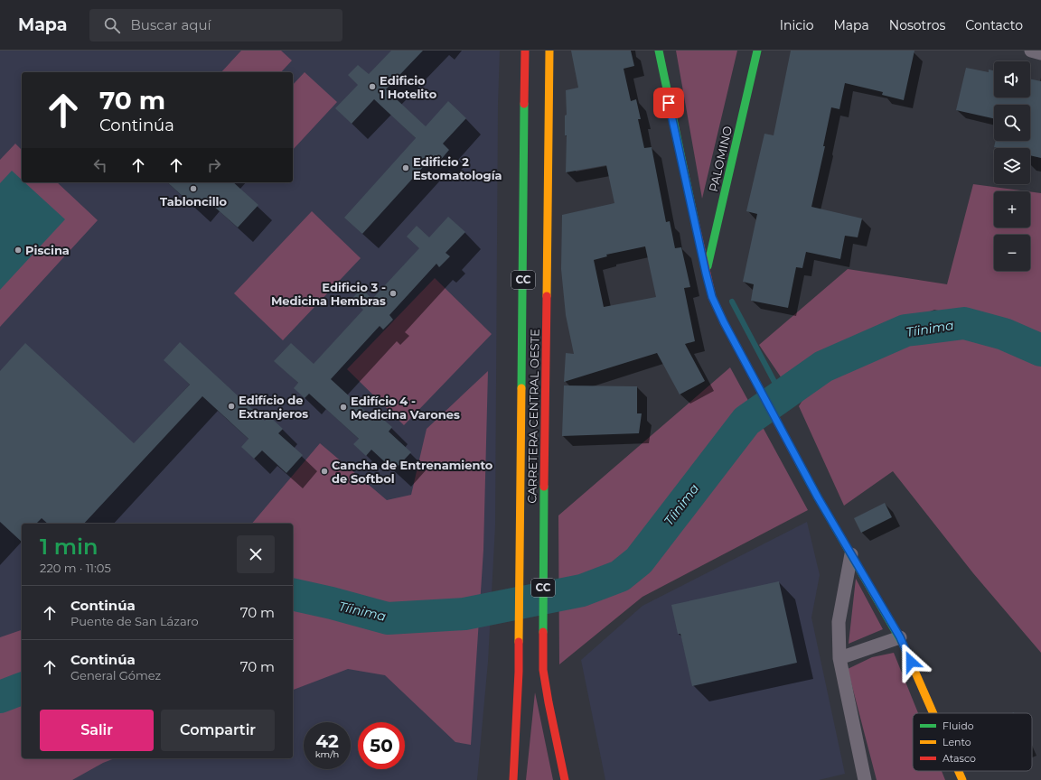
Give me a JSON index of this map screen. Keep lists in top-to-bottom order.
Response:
{
  "streets": {
    "main road": ["PALOMINO", "CC", "CARRETERA CENTRAL OESTE"]
  },
  "water": ["Tíinima"],
  "places": [
    "Edificio 1 Hotelito",
    "Edificio 2 Estomatología",
    "Tabloncillo",
    "Piscina",
    "Edificio 3 - Medicina Hembras",
    "Edifício de Extranjeros",
    "Edifício 4 - Medicina Varones",
    "Cancha de Entrenamiento de Softbol"
  ],
  "legend": ["Fluido", "Lento", "Atasco"],
  "page": {
    "header": "Mapa",
    "search": "Buscar aquí",
    "nav": [
      "Inicio",
      "Mapa",
      "Nosotros",
      "Contacto"
    ],
    "map_buttons": ["+", "−"],
    "turn": ["70 m", "Continúa"],
    "heading": ["1 min", "220 m · 11:05"],
    "list": [
      {
        "name": "Continúa",
        "note": "Puente de San Lázaro",
        "value": "70 m"
      },
      {
        "name": "Continúa",
        "note": "General Gómez",
        "value": "70 m"
      }
    ],
    "buttons": ["Salir", "Compartir"],
    "speed": "42 km/h",
    "limit": "50"
  }
}
